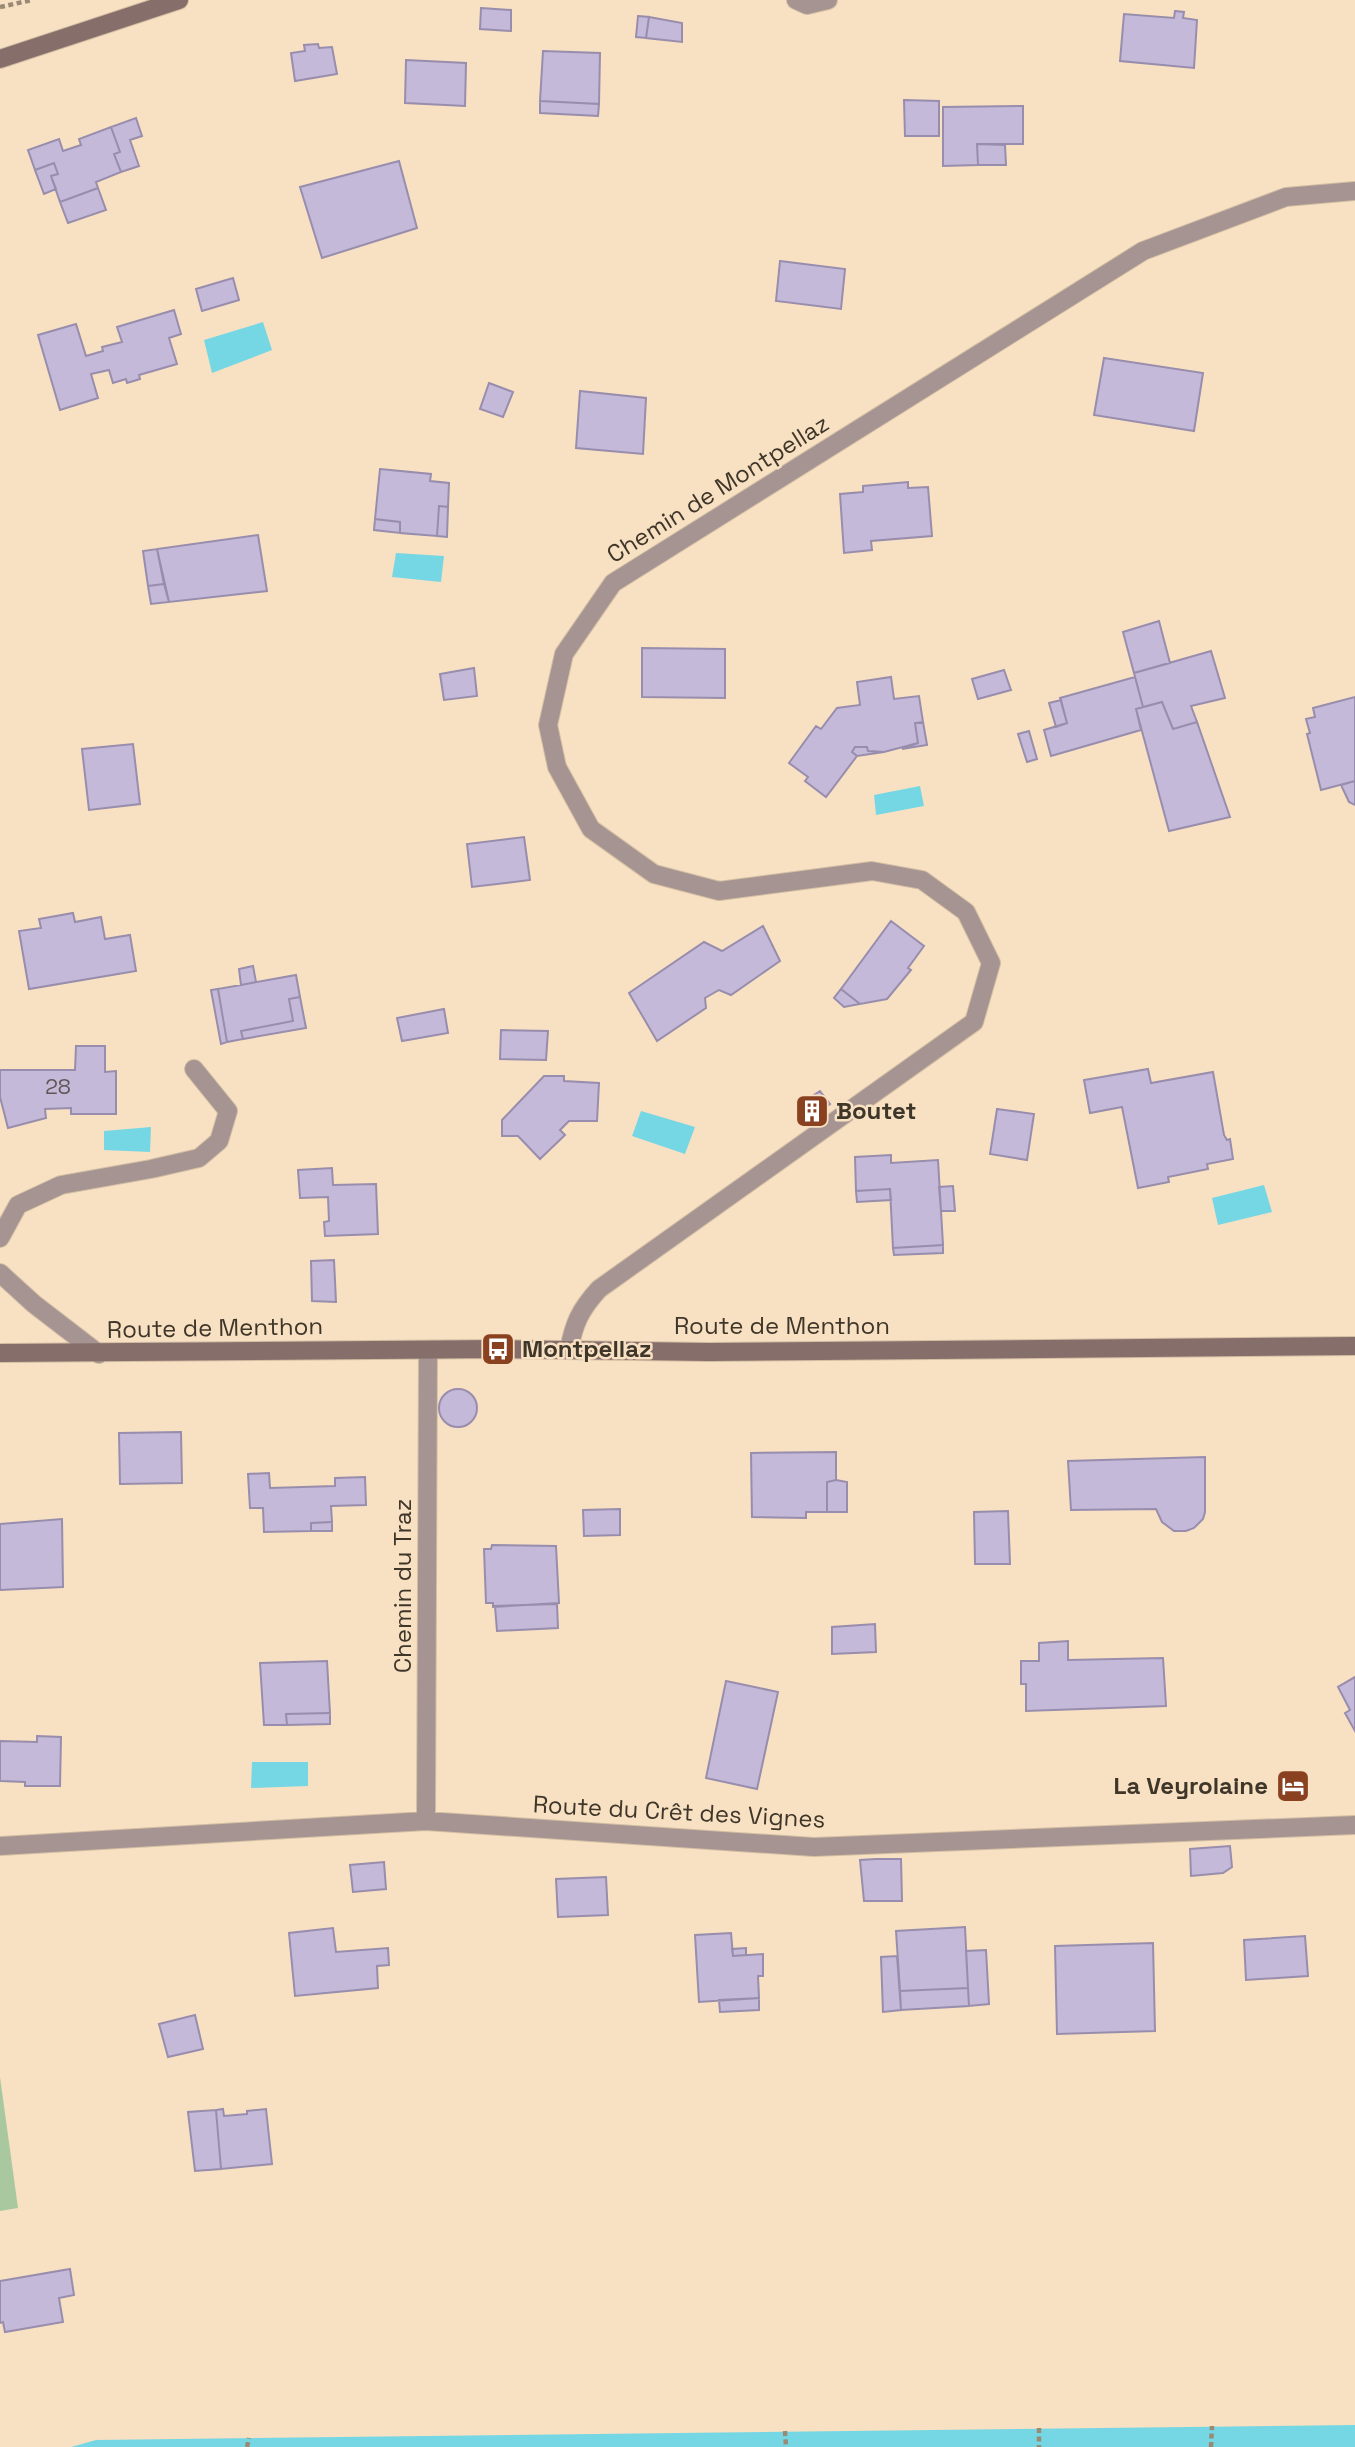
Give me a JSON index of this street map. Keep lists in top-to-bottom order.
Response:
{
  "streets": {
    "main road": ["Route de Menthon"],
    "street": ["Chemin de Montpellaz", "Chemin du Traz", "Route du Crêt des Vignes"]
  },
  "crossings": [
    ["Chemin de Montpellaz", "Route de Menthon"],
    ["Route de Menthon", "Chemin du Traz"],
    ["Chemin du Traz", "Route du Crêt des Vignes"]
  ],
  "places": {
    "building": ["Boutet"],
    "bus stop": ["Montpellaz"],
    "hotel": ["La Veyrolaine"]
  },
  "house_numbers": ["28"]
}
